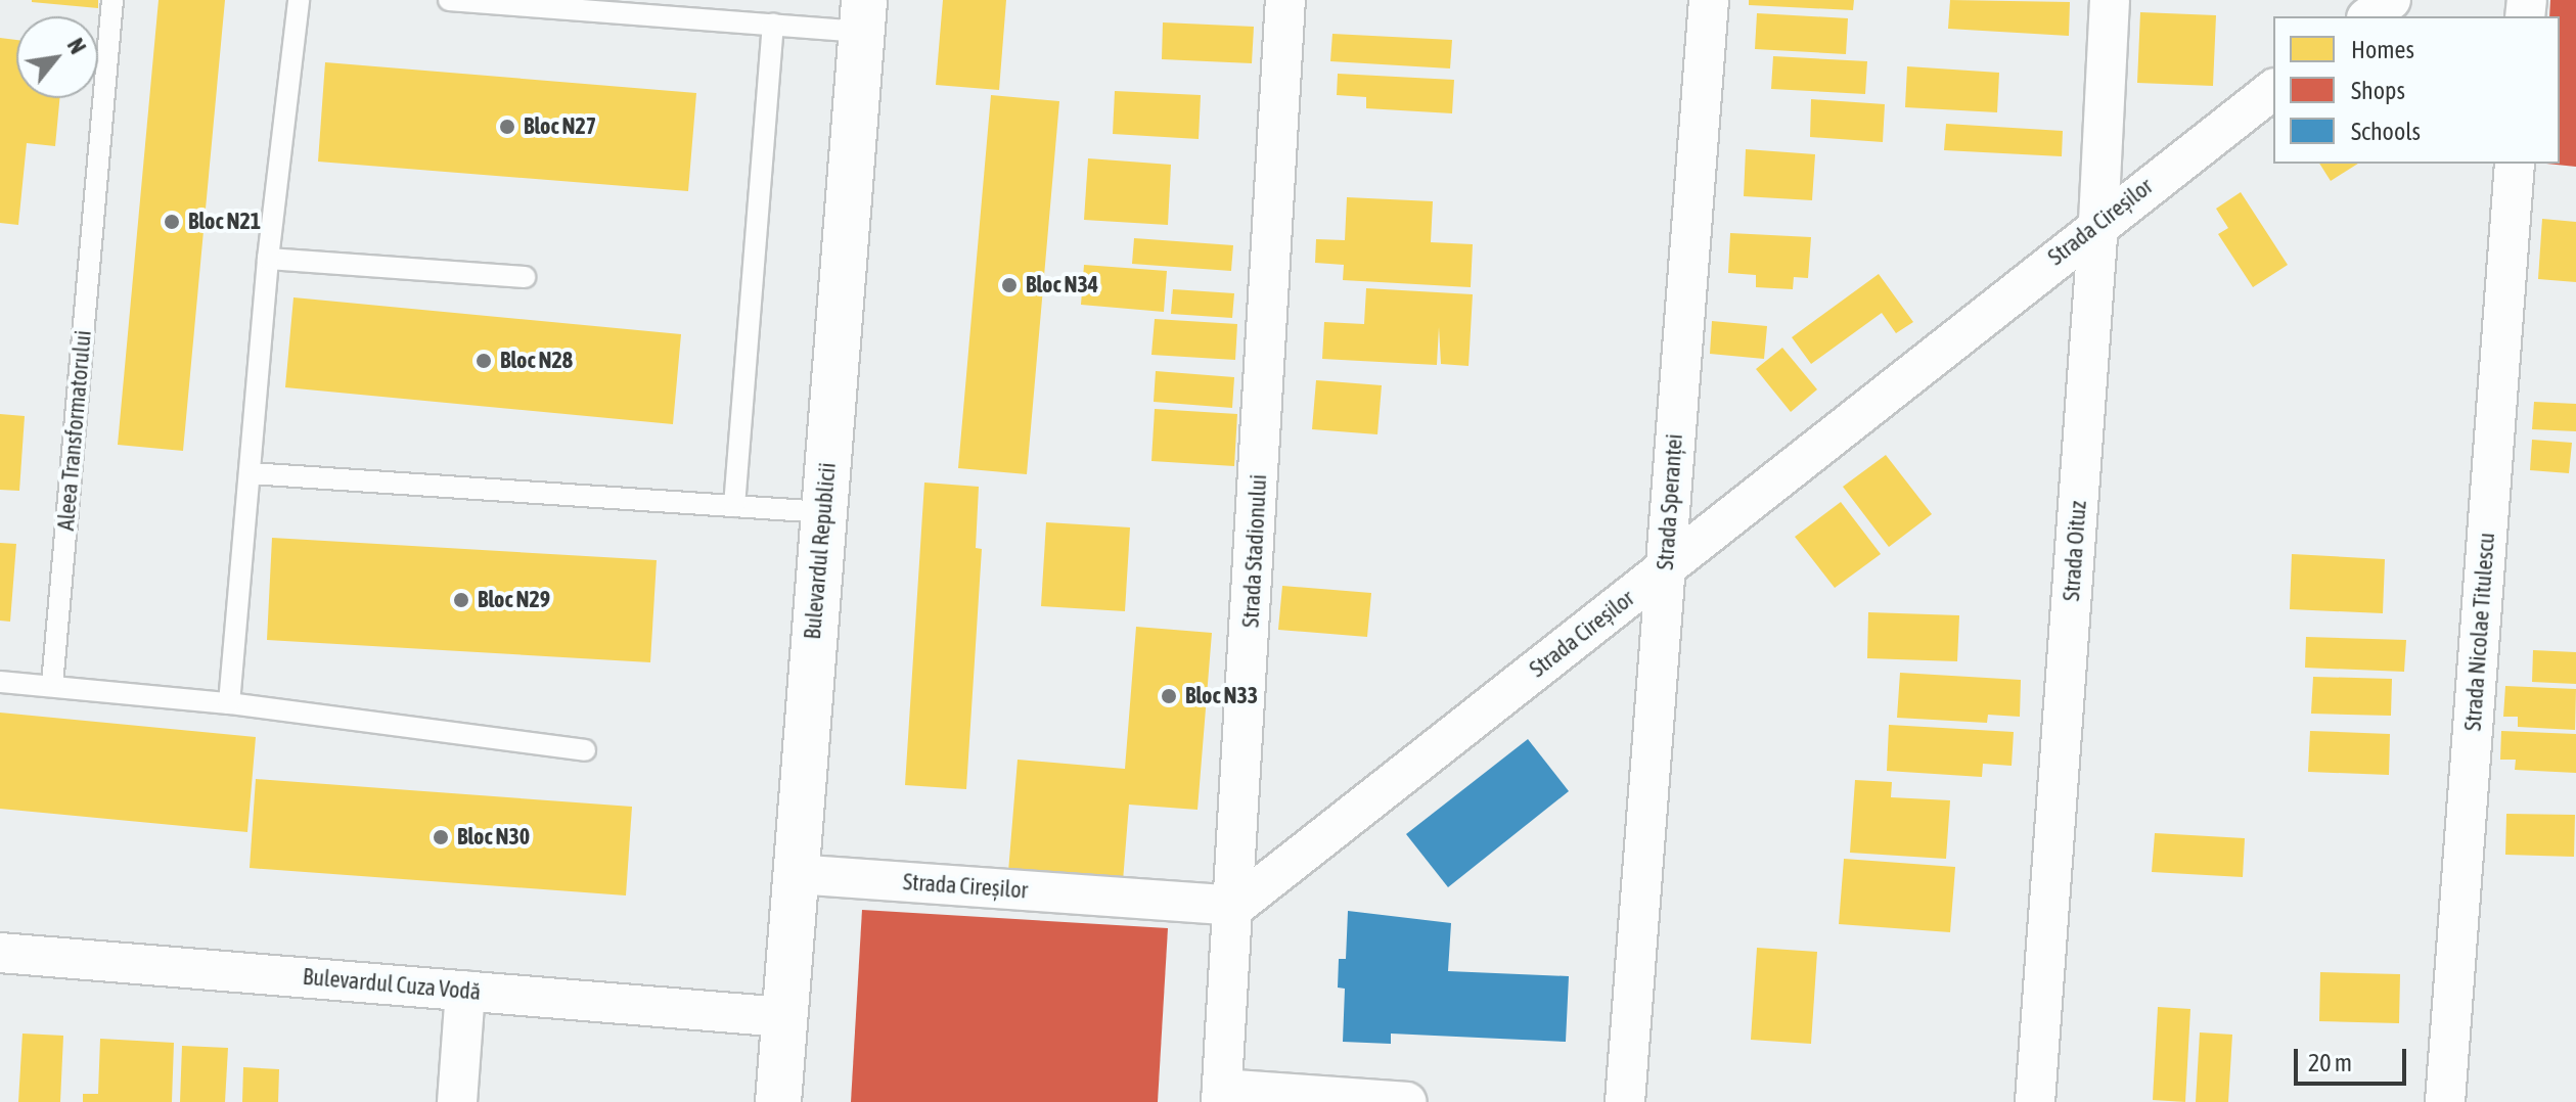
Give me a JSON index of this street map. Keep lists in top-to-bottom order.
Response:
{
  "streets": {
    "main road": ["Bulevardul Republicii"],
    "street": [
      "Strada Cireșilor",
      "Strada Speranței",
      "Strada Stadionului",
      "Strada Oituz",
      "Strada Nicolae Titulescu",
      "Bulevardul Cuza Vodă"
    ],
    "lane": ["Aleea Transformatorului"]
  },
  "crossings": [
    ["Strada Cireșilor", "Strada Speranței"],
    ["Strada Cireșilor", "Bulevardul Republicii"],
    ["Strada Cireșilor", "Strada Stadionului"],
    ["Strada Cireșilor", "Strada Oituz"],
    ["Bulevardul Republicii", "Bulevardul Cuza Vodă"]
  ],
  "places": [
    "Bloc N27",
    "Bloc N21",
    "Bloc N34",
    "Bloc N28",
    "Bloc N29",
    "Bloc N33",
    "Bloc N30"
  ],
  "legend": ["Homes", "Shops", "Schools"],
  "scale_bar": "20 m",
  "north": "top right"
}
